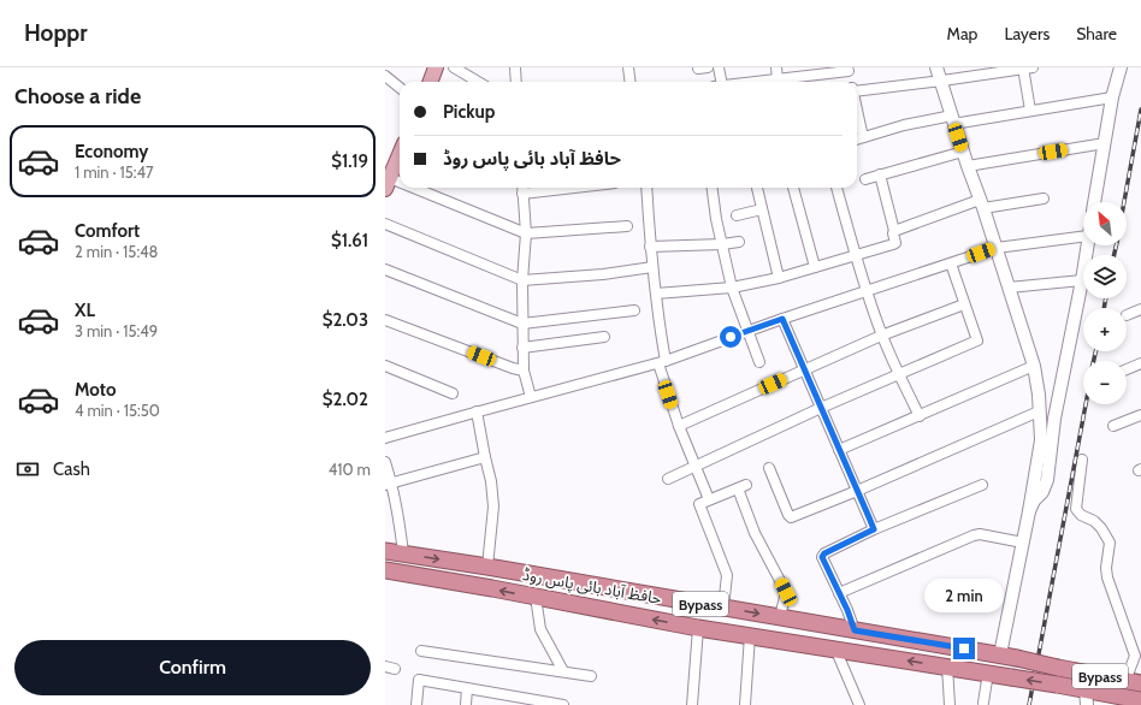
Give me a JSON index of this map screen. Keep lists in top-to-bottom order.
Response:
{
  "streets": {
    "highway": ["حافظ آباد بائی پاس روڈ", "Bypass"]
  },
  "north": "top left",
  "page": {
    "header": "Hoppr",
    "nav": ["Map", "Layers", "Share"],
    "heading": "Choose a ride",
    "banner": ["Pickup", "حافظ آباد بائی پاس روڈ"],
    "list": [
      {
        "name": "Economy",
        "note": "1 min · 15:47",
        "value": "$1.19"
      },
      {
        "name": "Comfort",
        "note": "2 min · 15:48",
        "value": "$1.61"
      },
      {
        "name": "XL",
        "note": "3 min · 15:49",
        "value": "$2.03"
      },
      {
        "name": "Moto",
        "note": "4 min · 15:50",
        "value": "$2.02"
      }
    ],
    "map_buttons": ["+", "−"],
    "pay": ["Cash", "410 m"],
    "bubble": "2 min",
    "buttons": "Confirm"
  }
}
